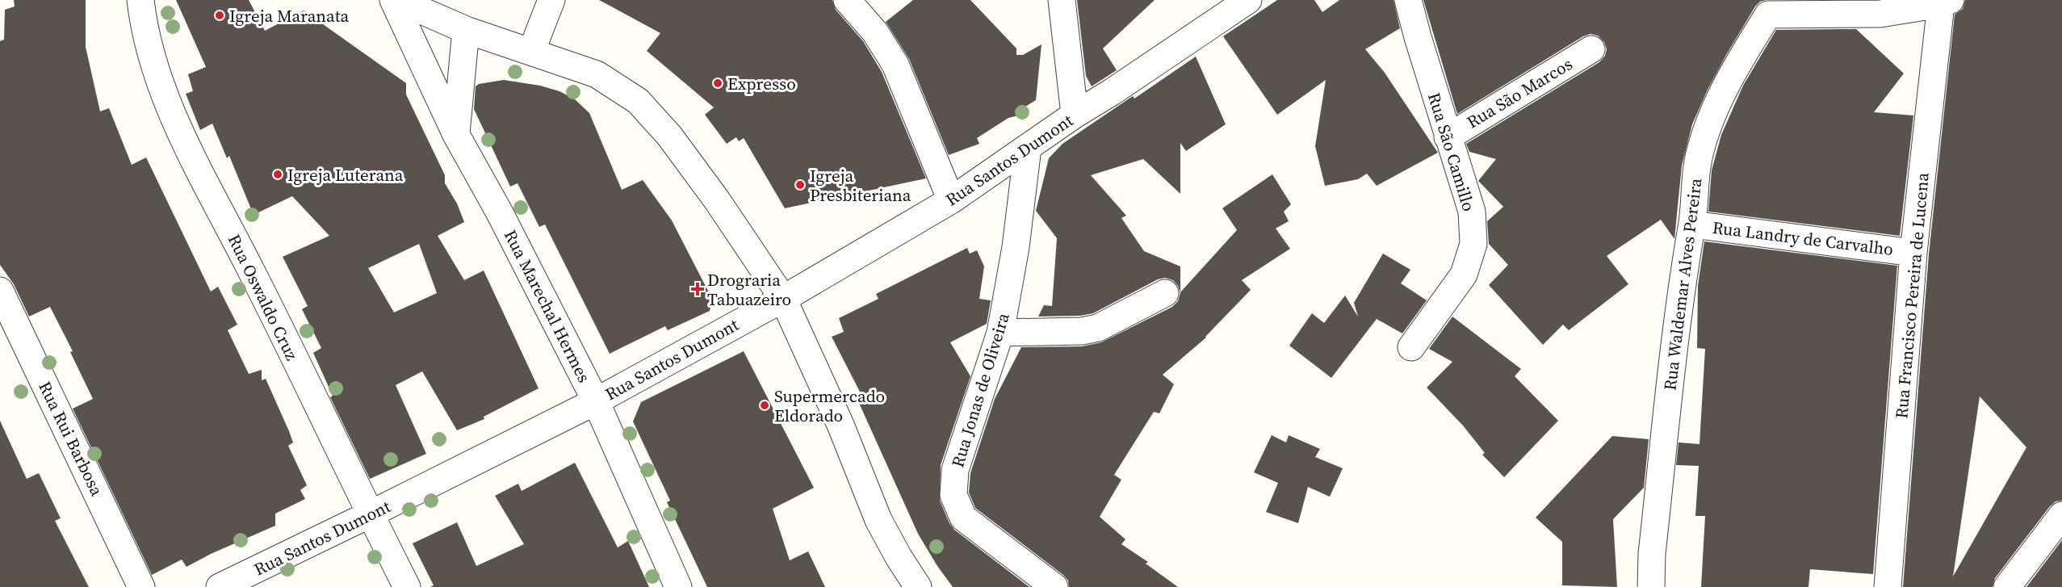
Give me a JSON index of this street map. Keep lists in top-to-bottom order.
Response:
{
  "streets": {
    "street": [
      "Rua São Marcos",
      "Rua São Camillo",
      "Rua Santos Dumont",
      "Rua Landry de Carvalho",
      "Rua Waldemar Alves Pereira",
      "Rua Francisco Pereira de Lucena",
      "Rua Oswaldo Cruz",
      "Rua Marechal Hermes",
      "Rua Jonas de Oliveira",
      "Rua Rui Barbosa"
    ]
  },
  "crossings": [
    ["Rua São Marcos", "Rua São Camillo"],
    ["Rua Santos Dumont", "Rua Oswaldo Cruz"],
    ["Rua Santos Dumont", "Rua Marechal Hermes"],
    ["Rua Santos Dumont", "Rua Jonas de Oliveira"],
    ["Rua Landry de Carvalho", "Rua Waldemar Alves Pereira"],
    ["Rua Landry de Carvalho", "Rua Francisco Pereira de Lucena"]
  ],
  "places": {
    "other": [
      "Igreja Maranata",
      "Expresso",
      "Igreja Luterana",
      "Igreja Presbiteriana",
      "Supermercado Eldorado"
    ],
    "health": ["Drograria Tabuazeiro"]
  }
}
